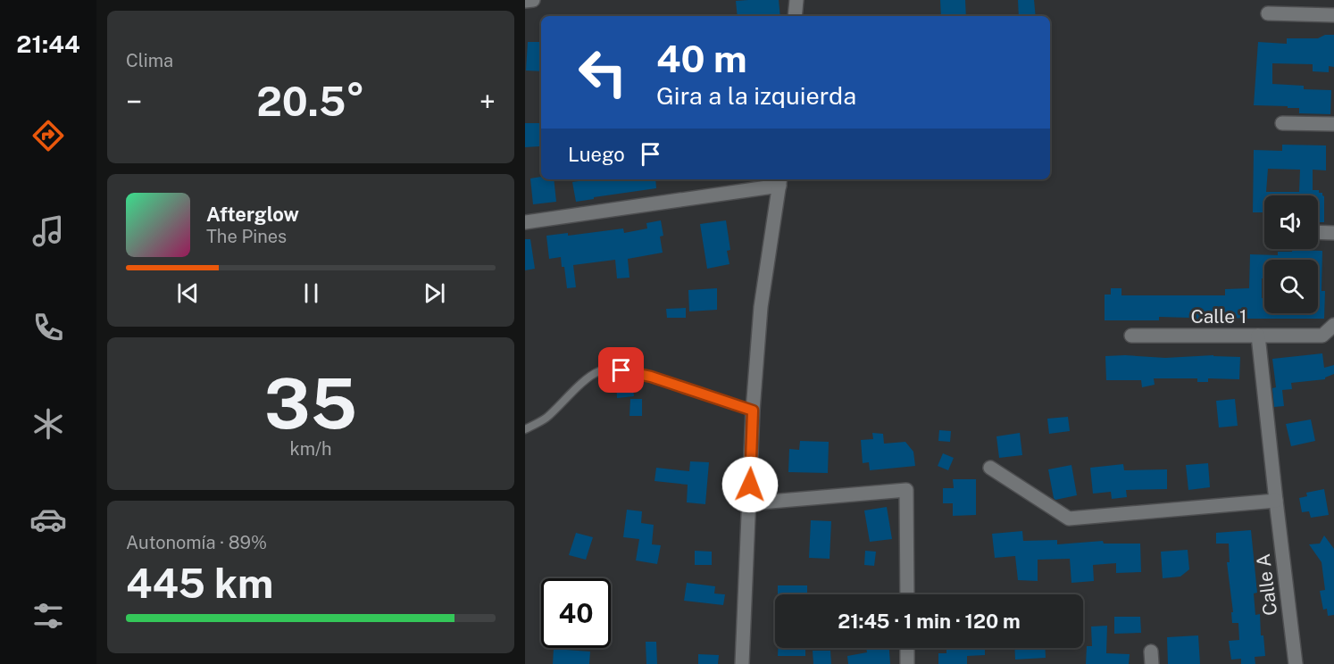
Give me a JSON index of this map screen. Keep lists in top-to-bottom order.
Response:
{
  "streets": {
    "street": ["Calle 1", "Calle A"]
  },
  "crossings": [
    ["Calle 1", "Calle A"]
  ],
  "page": {
    "tabs": "21:44",
    "tile": [
      "Clima",
      ["35", "km/h"],
      ["Autonomía · 89%", "445 km"]
    ],
    "turn": ["40 m", "Gira a la izquierda"],
    "heat": ["−", "20.5°", "+"],
    "then": "Luego",
    "song": ["Afterglow", "The Pines"],
    "limit": "40",
    "trip": "21:45 · 1 min · 120 m"
  }
}
